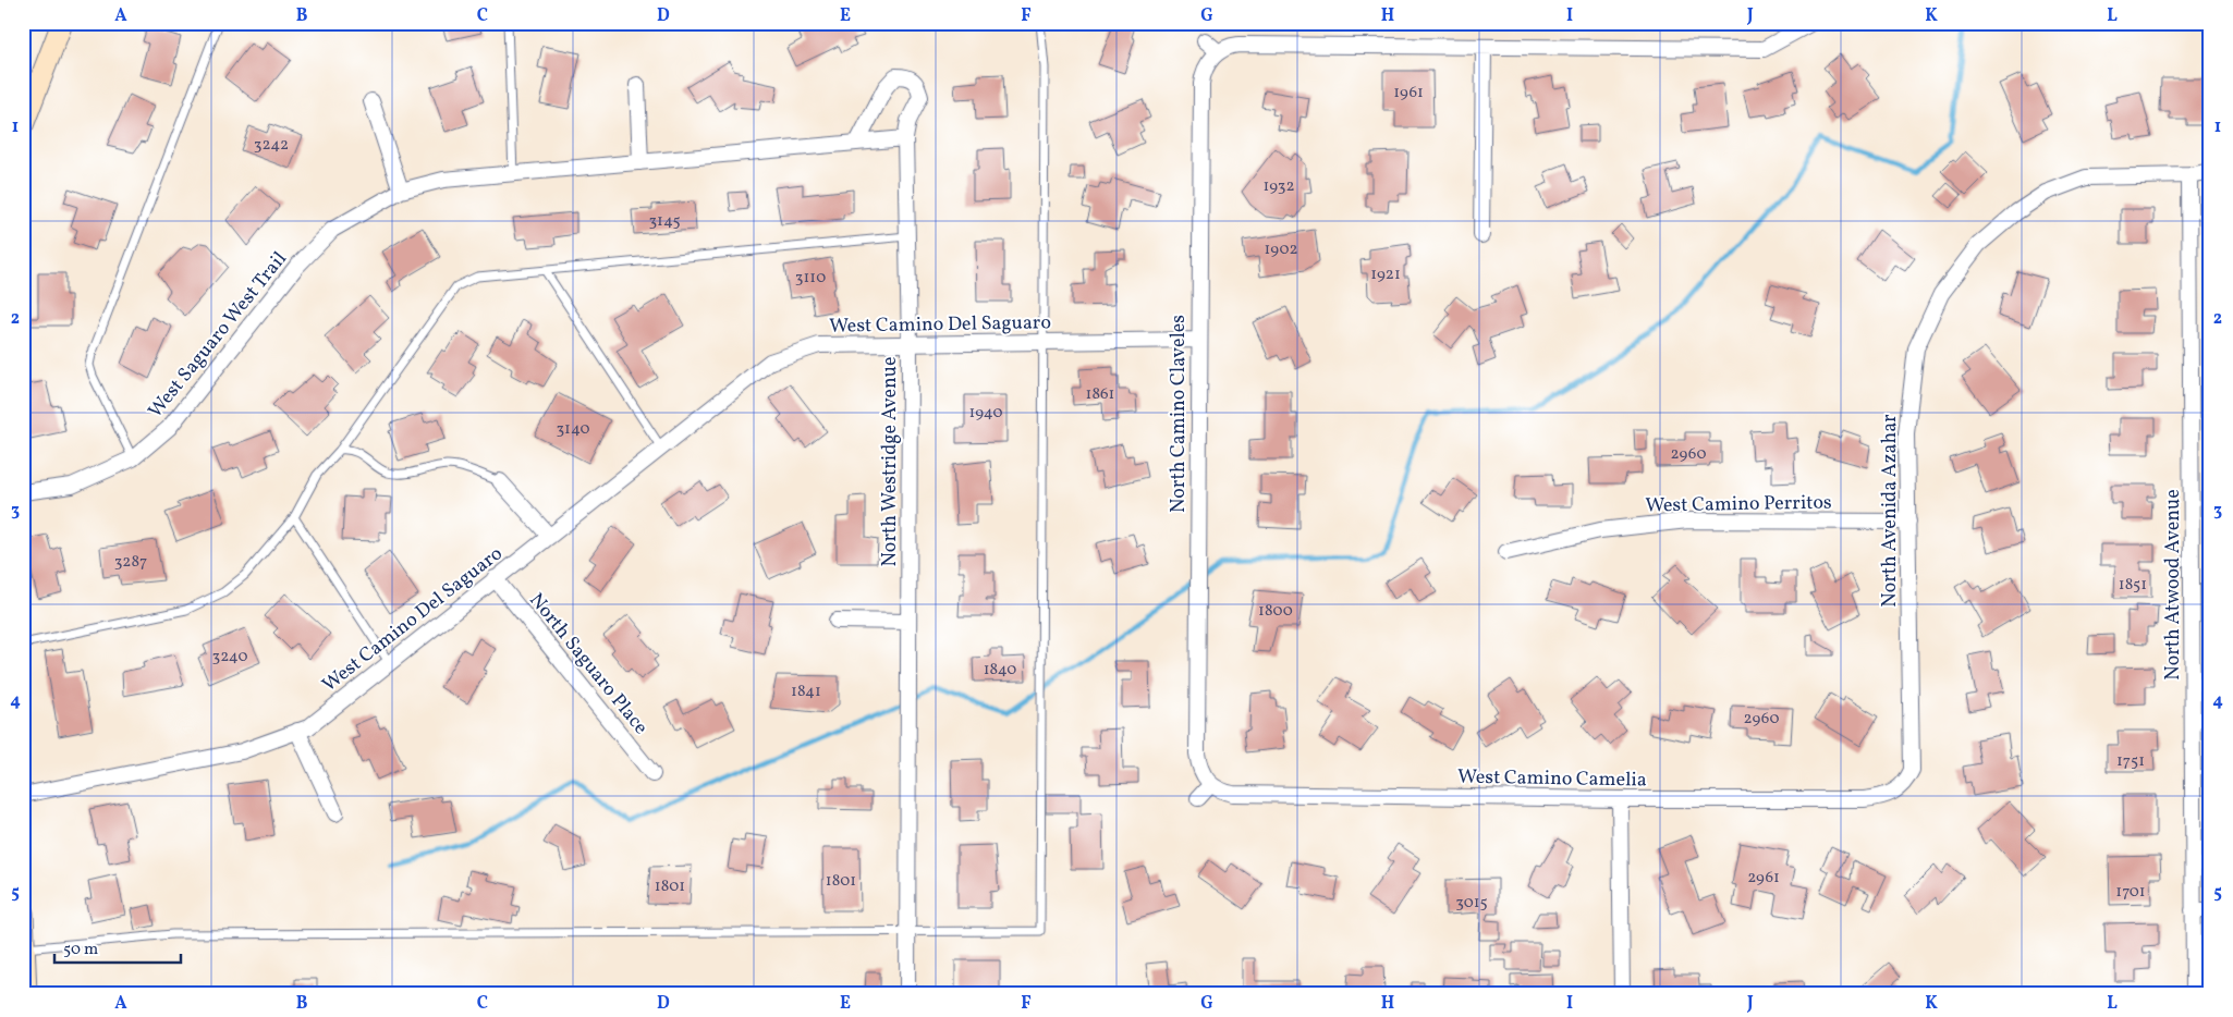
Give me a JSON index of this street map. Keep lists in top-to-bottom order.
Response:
{
  "streets": {
    "street": [
      "West Camino Del Saguaro",
      "West Saguaro West Trail",
      "North Camino Claveles",
      "North Westridge Avenue",
      "West Camino Perritos",
      "North Avenida Azahar",
      "North Atwood Avenue",
      "North Saguaro Place",
      "West Camino Camelia"
    ]
  },
  "crossings": [
    ["West Camino Del Saguaro", "North Camino Claveles"],
    ["West Camino Del Saguaro", "North Westridge Avenue"],
    ["West Camino Del Saguaro", "North Saguaro Place"],
    ["West Saguaro West Trail", "North Westridge Avenue"],
    ["North Camino Claveles", "West Camino Camelia"],
    ["West Camino Perritos", "North Avenida Azahar"],
    ["North Avenida Azahar", "North Atwood Avenue"],
    ["North Avenida Azahar", "West Camino Camelia"]
  ],
  "house_numbers": [
    "1961",
    "3242",
    "1932",
    "3145",
    "1902",
    "1921",
    "3110",
    "1861",
    "1940",
    "3140",
    "2960",
    "3287",
    "1851",
    "1800",
    "3240",
    "1840",
    "1841",
    "2960",
    "1751",
    "2961",
    "1801",
    "1801",
    "1701",
    "3015"
  ],
  "scale_bar": "50 m",
  "grid": {
    "columns": [
      "A",
      "B",
      "C",
      "D",
      "E",
      "F",
      "G",
      "H",
      "I",
      "J",
      "K",
      "L"
    ],
    "rows": [
      "1",
      "2",
      "3",
      "4",
      "5"
    ]
  }
}
